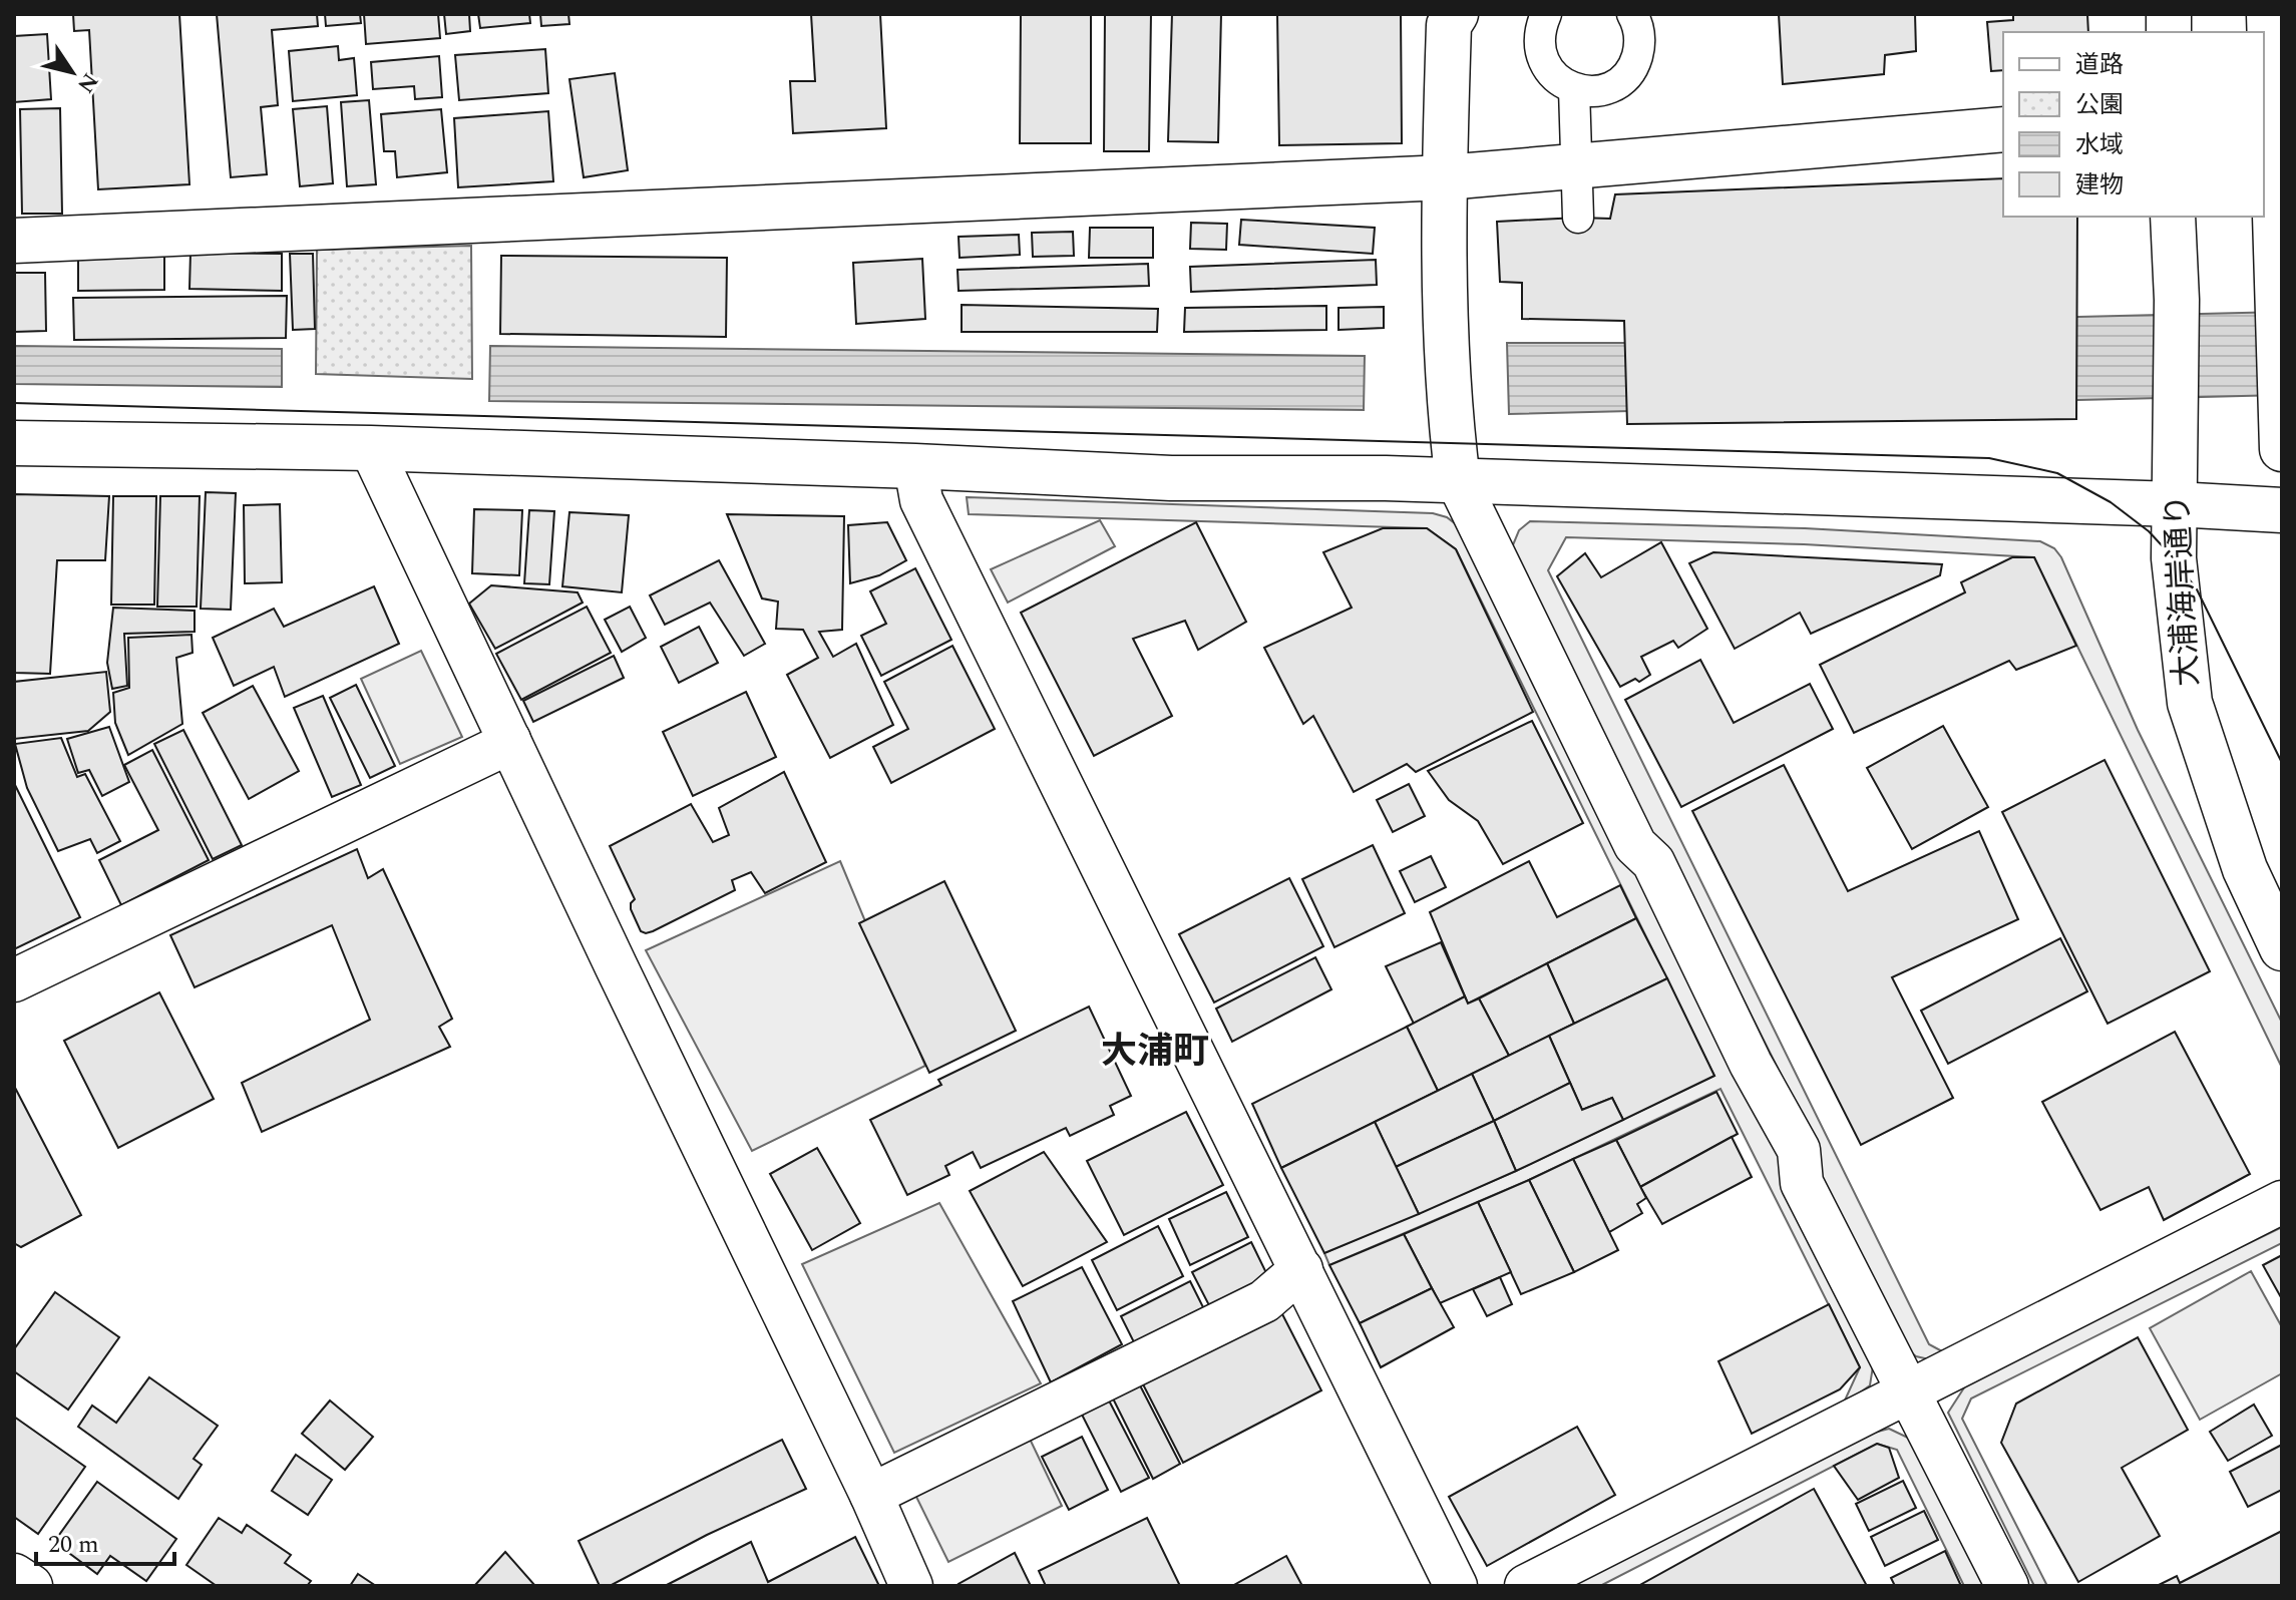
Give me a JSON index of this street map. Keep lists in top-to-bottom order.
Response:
{
  "streets": {
    "main road": ["大浦海岸通り"]
  },
  "districts": ["大浦町"],
  "legend": [
    "道路",
    "公園",
    "水域",
    "建物"
  ],
  "scale_bar": "20 m",
  "north": "bottom right"
}
